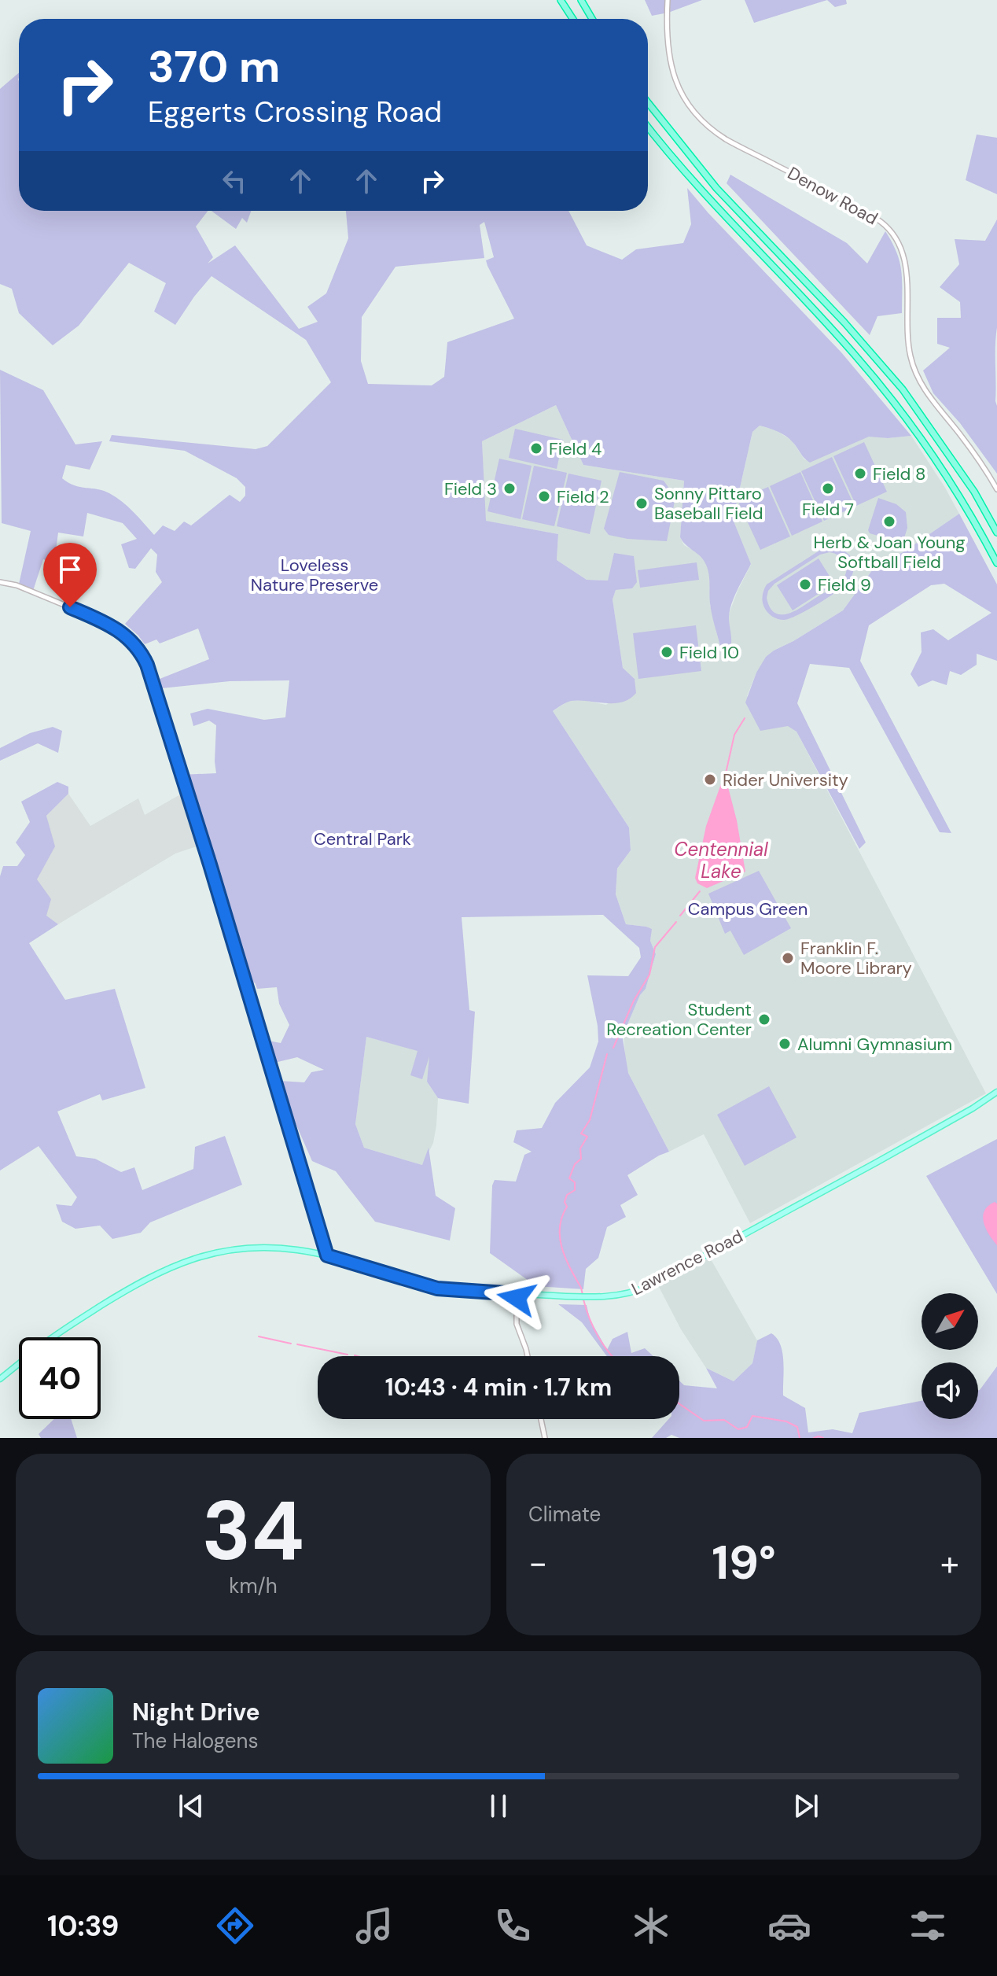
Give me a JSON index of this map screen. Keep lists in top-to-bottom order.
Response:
{
  "streets": {
    "main road": ["Lawrence Road"],
    "street": ["Denow Road"]
  },
  "water": ["Centennial Lake"],
  "parks": ["Loveless Nature Preserve", "Central Park", "Campus Green"],
  "places": [
    "Field 4",
    "Field 8",
    "Field 3",
    "Field 7",
    "Field 2",
    "Sonny Pittaro Baseball Field",
    "Herb & Joan Young Softball Field",
    "Field 9",
    "Field 10",
    "Rider University",
    "Franklin F. Moore Library",
    "Student Recreation Center",
    "Alumni Gymnasium"
  ],
  "north": "top right",
  "page": {
    "turn": ["370 m", "Eggerts Crossing Road"],
    "limit": "40",
    "trip": "10:43 · 4 min · 1.7 km",
    "tile": [
      ["34", "km/h"],
      "Climate"
    ],
    "heat": ["−", "19°", "+"],
    "song": ["Night Drive", "The Halogens"],
    "tabs": "10:39"
  }
}
